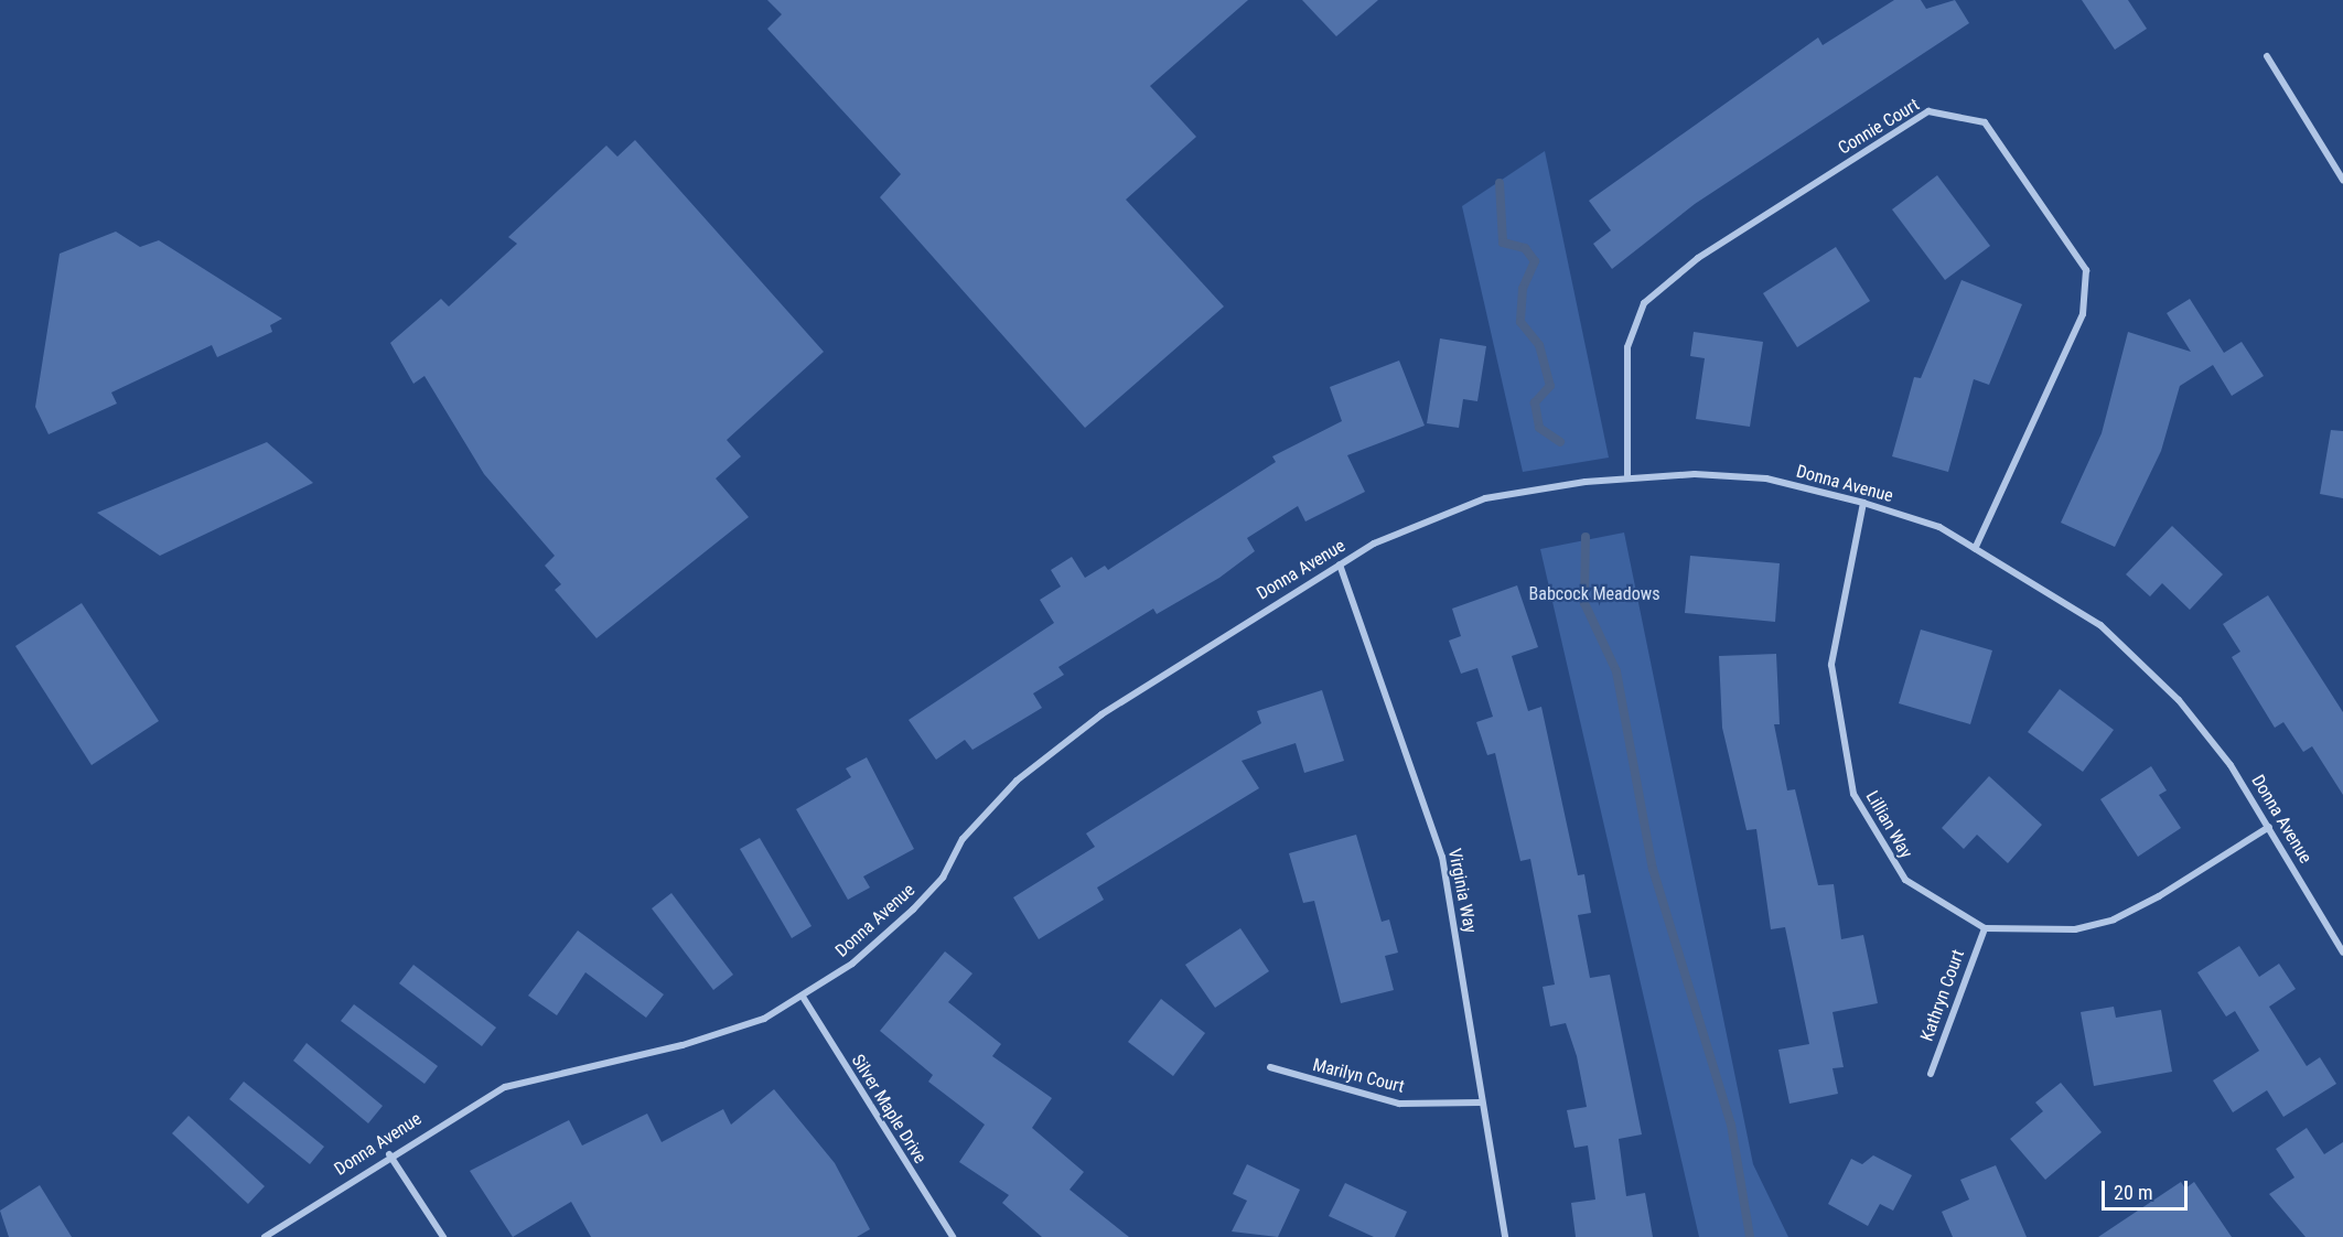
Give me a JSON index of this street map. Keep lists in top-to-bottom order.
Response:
{
  "streets": {
    "street": [
      "Connie Court",
      "Donna Avenue",
      "Lillian Way",
      "Virginia Way",
      "Kathryn Court",
      "Marilyn Court",
      "Silver Maple Drive"
    ]
  },
  "crossings": [
    ["Connie Court", "Donna Avenue"],
    ["Donna Avenue", "Lillian Way"],
    ["Donna Avenue", "Virginia Way"],
    ["Donna Avenue", "Silver Maple Drive"],
    ["Lillian Way", "Kathryn Court"],
    ["Virginia Way", "Marilyn Court"]
  ],
  "parks": ["Babcock Meadows"],
  "scale_bar": "20 m"
}
